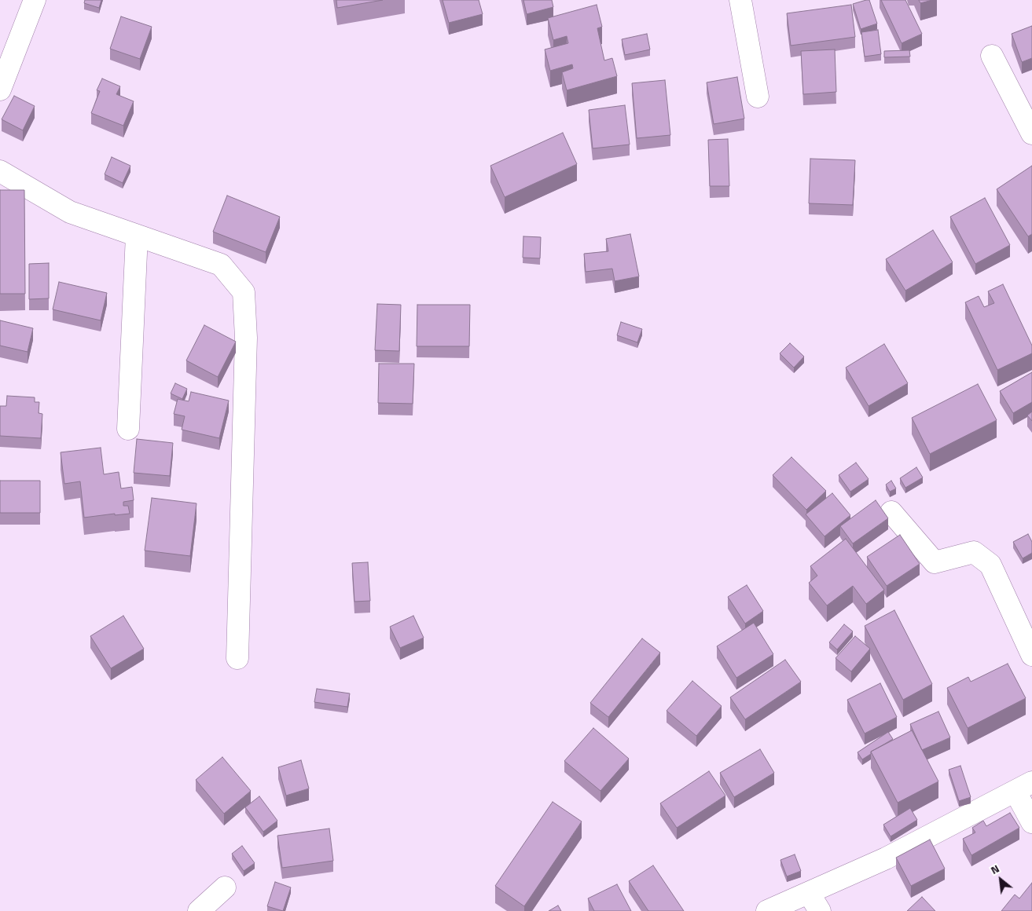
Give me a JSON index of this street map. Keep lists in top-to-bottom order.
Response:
{
  "north": "top left"
}
